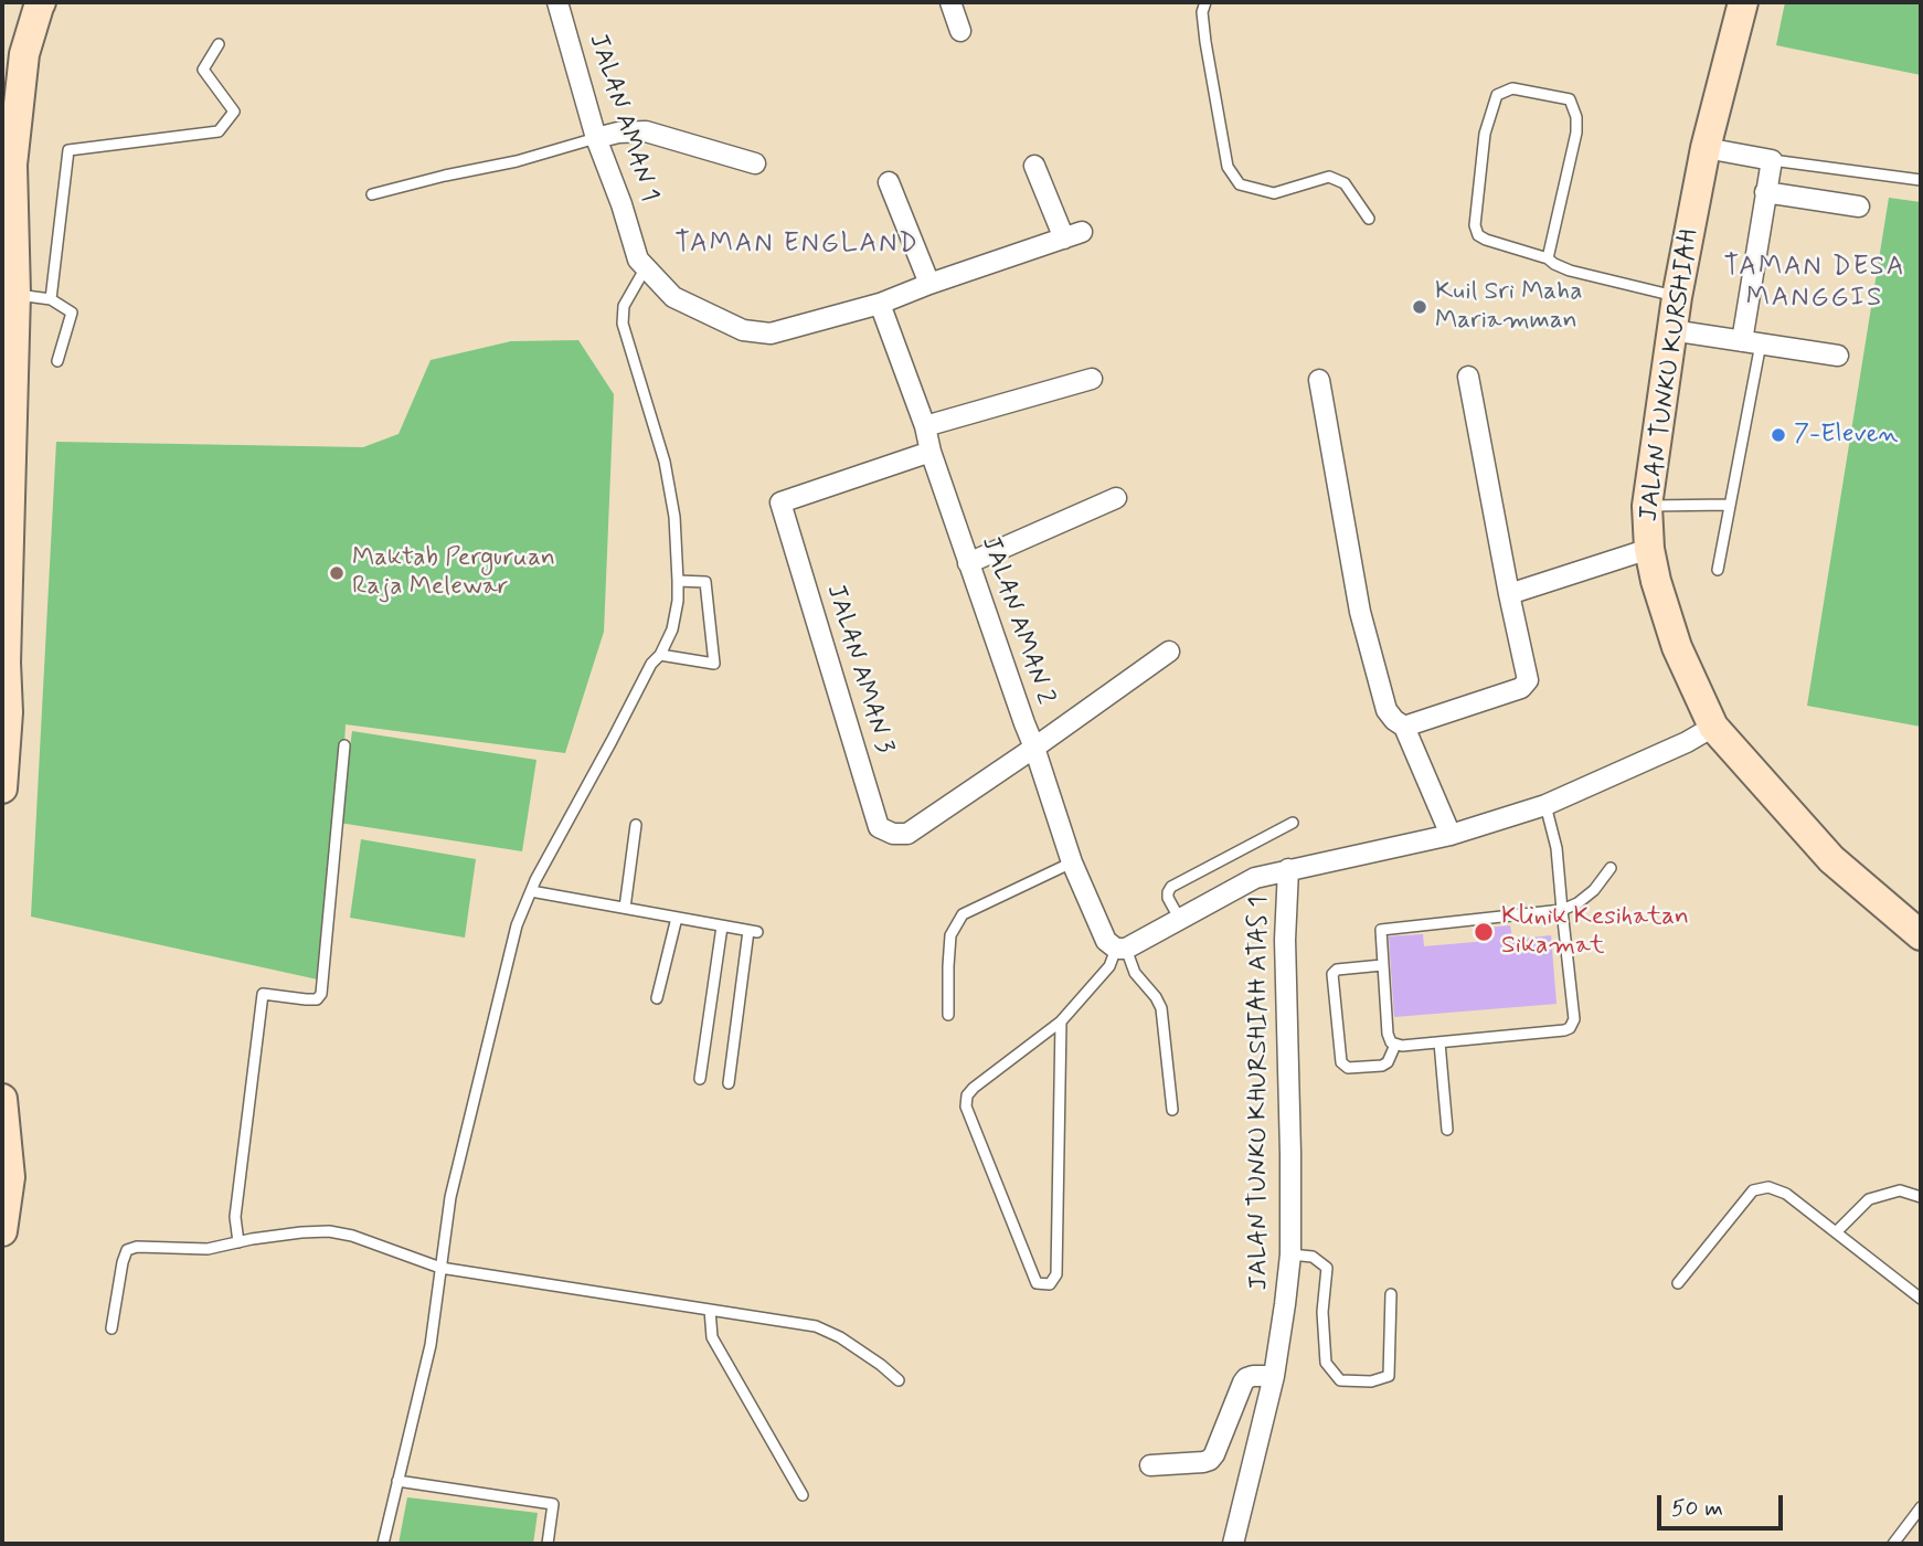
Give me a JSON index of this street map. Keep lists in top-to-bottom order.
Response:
{
  "streets": {
    "main road": ["JALAN TUNKU KURSHIAH"],
    "street": [
      "JALAN AMAN 1",
      "JALAN AMAN 2",
      "JALAN AMAN 3",
      "JALAN TUNKU KHURSHIAH ATAS 1"
    ]
  },
  "crossings": [
    ["JALAN AMAN 1", "JALAN AMAN 2"],
    ["JALAN AMAN 2", "JALAN AMAN 3"]
  ],
  "districts": ["TAMAN ENGLAND", "TAMAN DESA MANGGIS"],
  "places": [
    "Kuil Sri Maha Mariamman",
    "7-Eleven",
    "Maktab Perguruan Raja Melewar",
    "Klinik Kesihatan Sikamat"
  ],
  "scale_bar": "50 m"
}
